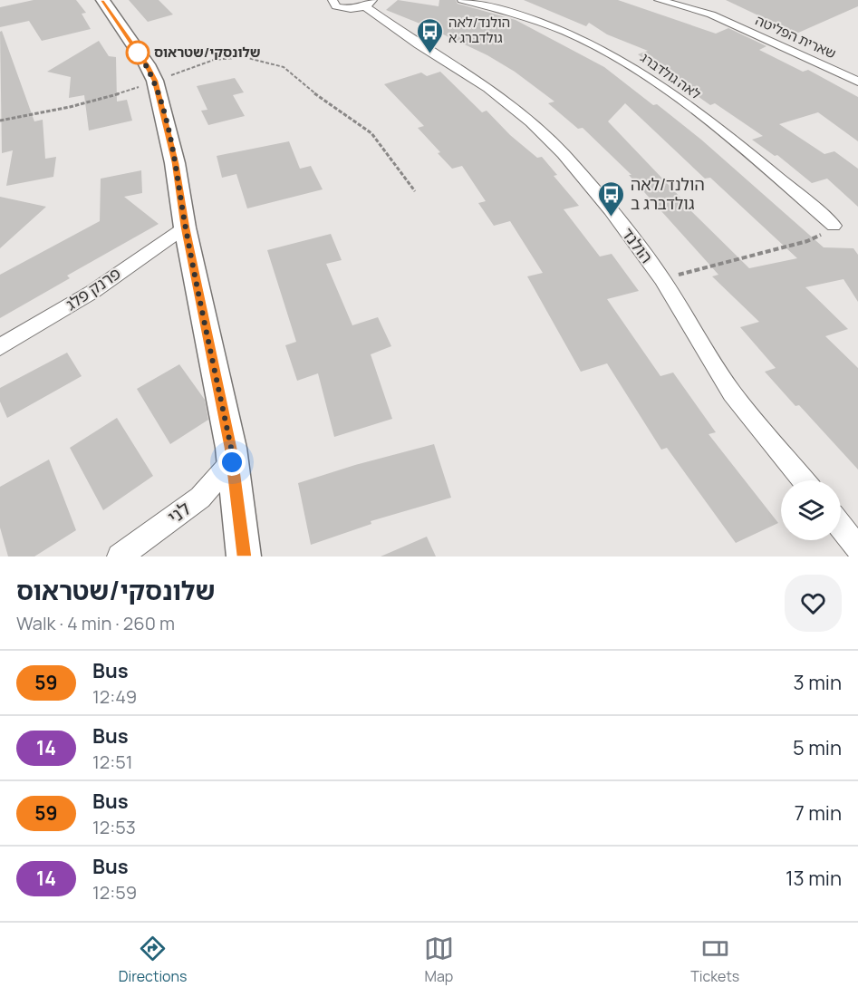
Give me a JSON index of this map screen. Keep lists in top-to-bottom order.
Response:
{
  "streets": {
    "street": [
      "שארית הפליטה",
      "לאה גולדברג",
      "הולנד",
      "פרנק פלג",
      "לני"
    ]
  },
  "places": {
    "other": ["שלונסקי/שטראוס"],
    "bus stop": ["הולנד/לאה גולדברג א", "הולנד/לאה גולדברג ב"]
  },
  "lines": ["bus line 59"],
  "page": {
    "heading": ["שלונסקי/שטראוס", "Walk · 4 min · 260 m"],
    "list": [
      {
        "mark": "59",
        "name": "Bus",
        "note": "12:49",
        "value": "3 min"
      },
      {
        "mark": "14",
        "name": "Bus",
        "note": "12:51",
        "value": "5 min"
      },
      {
        "mark": "59",
        "name": "Bus",
        "note": "12:53",
        "value": "7 min"
      },
      {
        "mark": "14",
        "name": "Bus",
        "note": "12:59",
        "value": "13 min"
      }
    ],
    "tabs": ["Directions", "Map", "Tickets"]
  }
}
